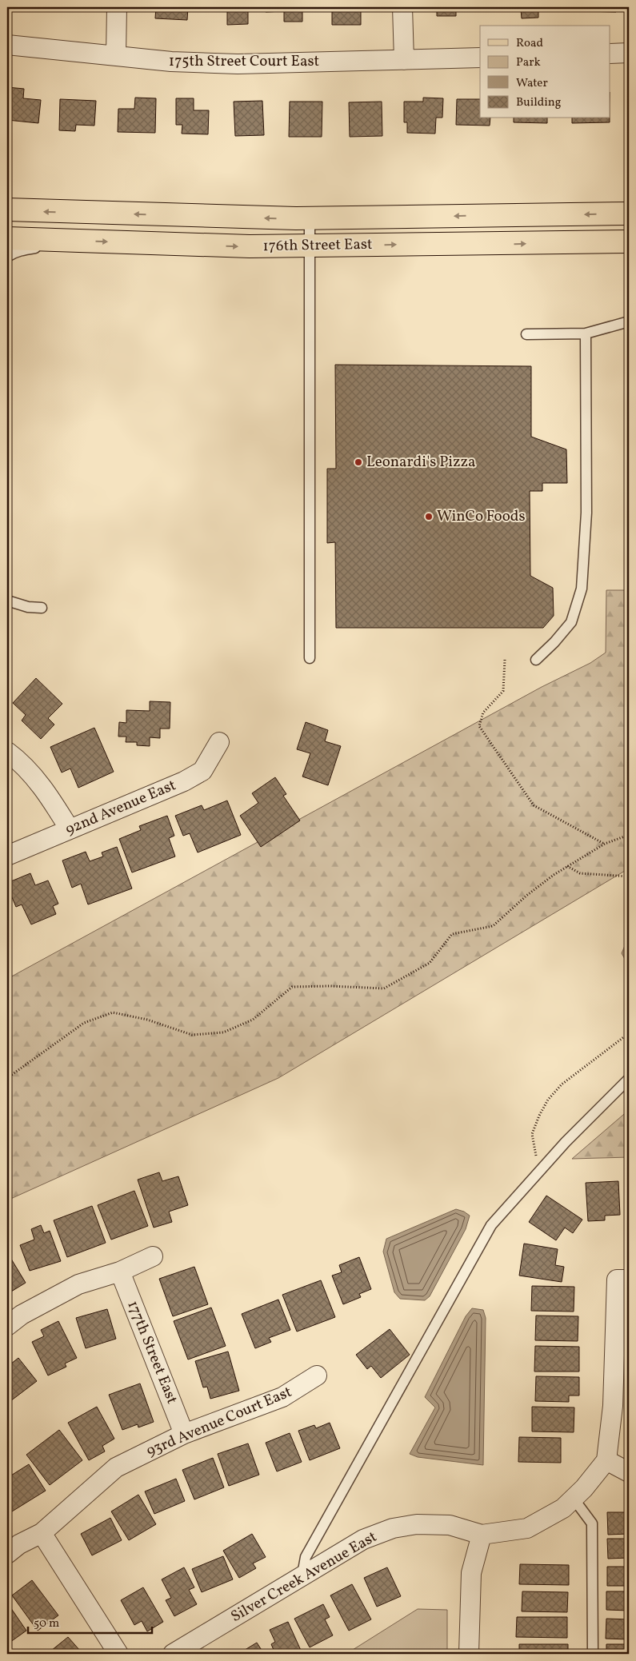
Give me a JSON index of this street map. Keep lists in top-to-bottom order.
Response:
{
  "streets": {
    "main road": ["176th Street East"],
    "street": [
      "175th Street Court East",
      "92nd Avenue East",
      "177th Street East",
      "93rd Avenue Court East",
      "Silver Creek Avenue East"
    ]
  },
  "crossings": [
    ["177th Street East", "93rd Avenue Court East"]
  ],
  "places": ["Leonardi's Pizza", "WinCo Foods"],
  "legend": [
    "Road",
    "Park",
    "Water",
    "Building"
  ],
  "scale_bar": "50 m"
}
